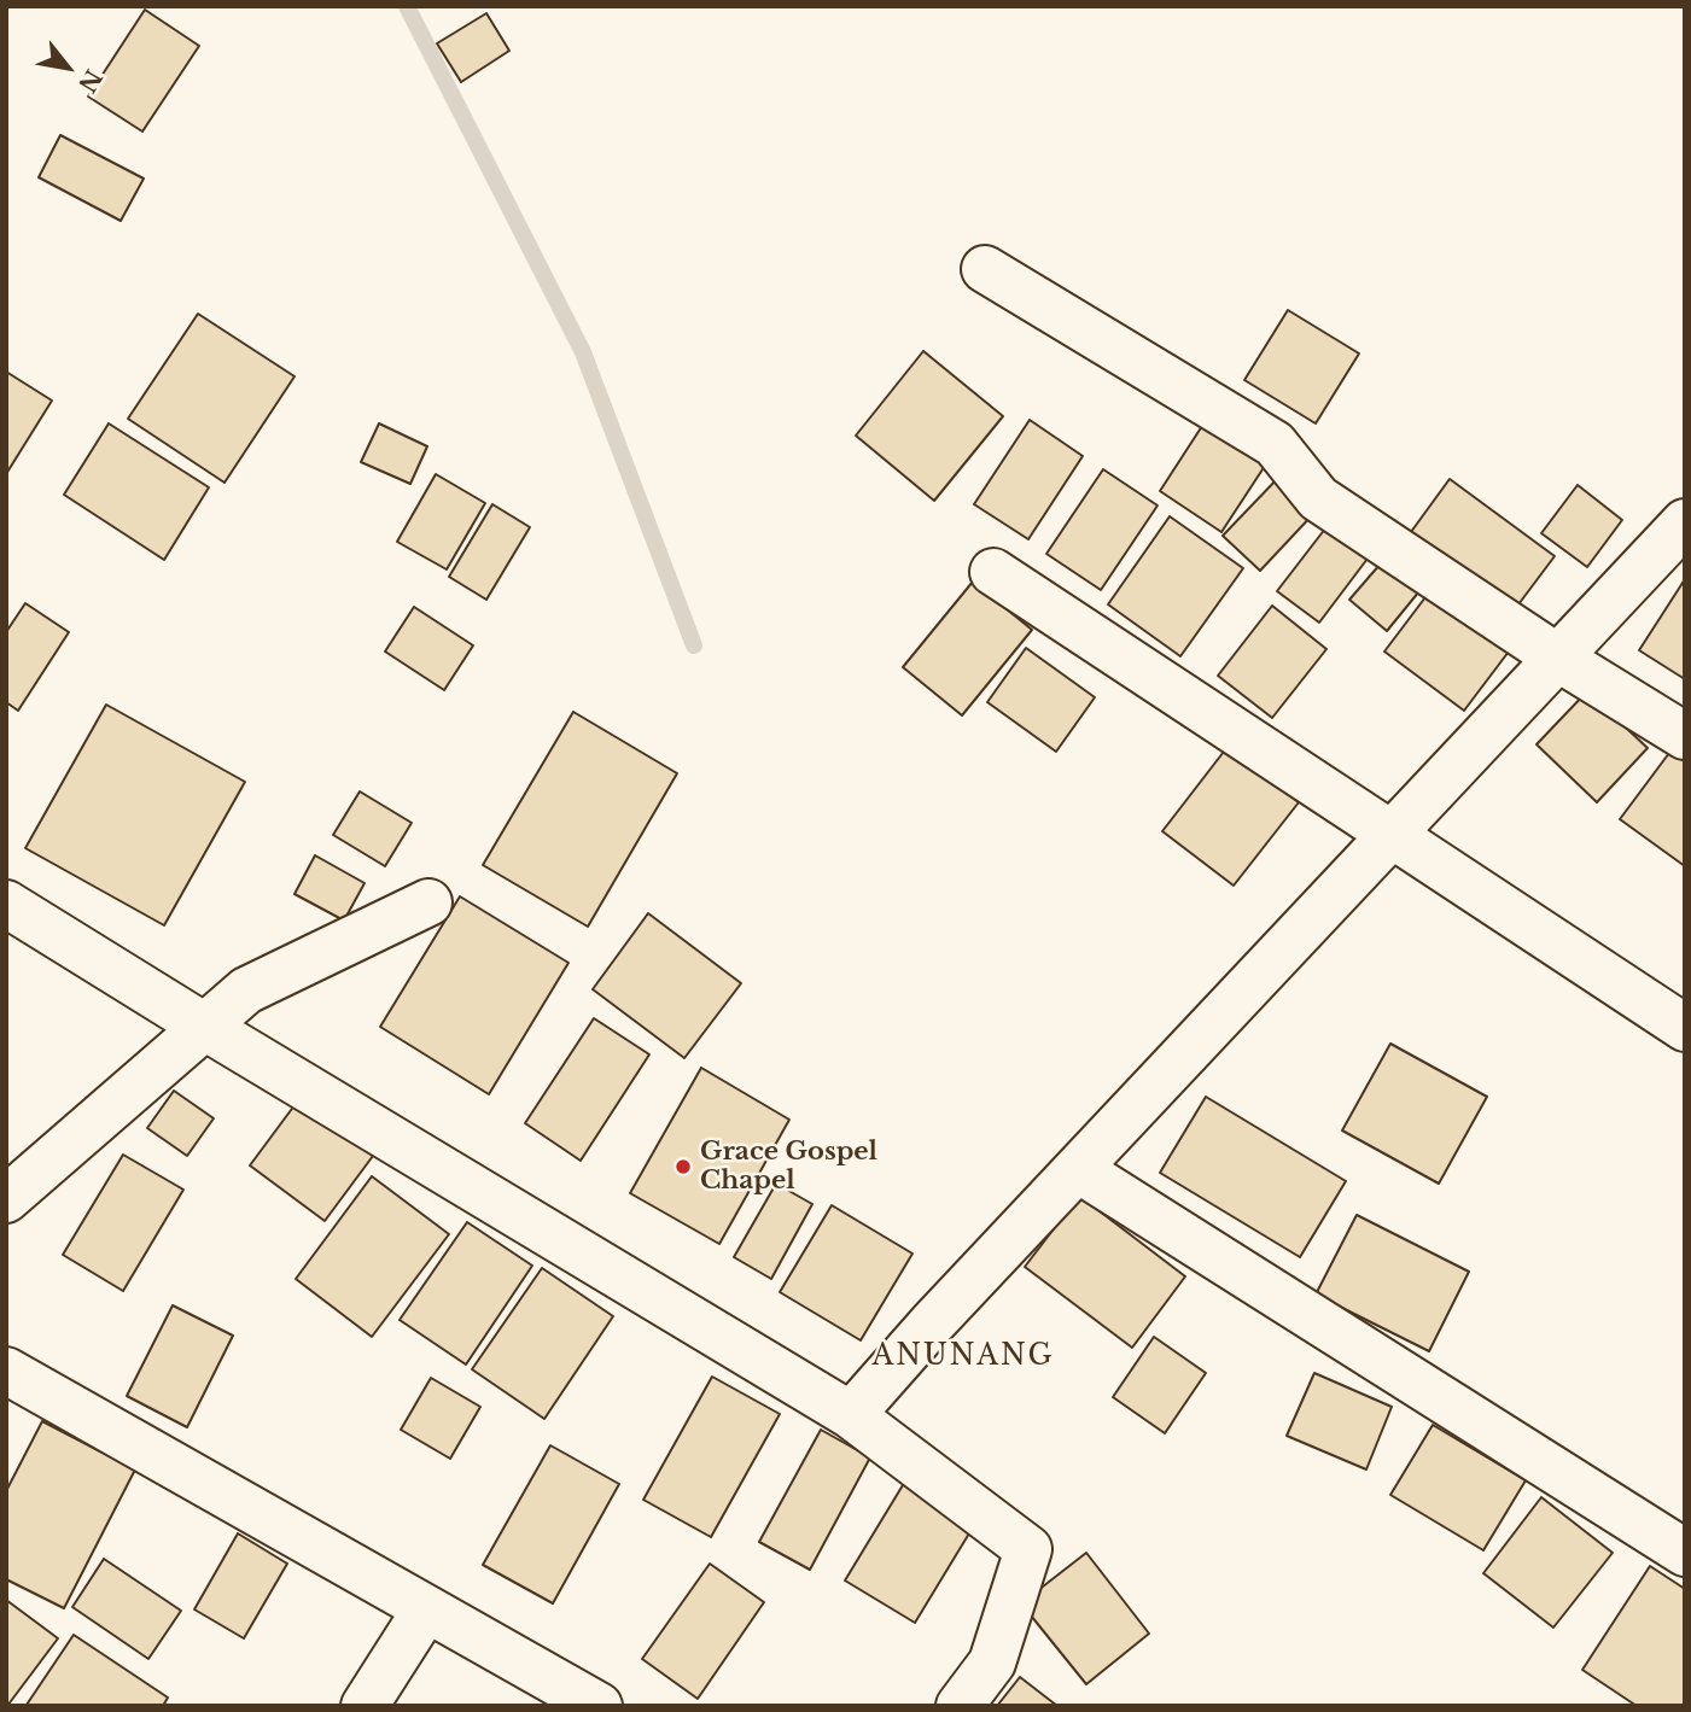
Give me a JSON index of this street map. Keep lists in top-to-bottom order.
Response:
{
  "districts": ["ANUNANG"],
  "places": ["Grace Gospel Chapel"],
  "north": "bottom right"
}
